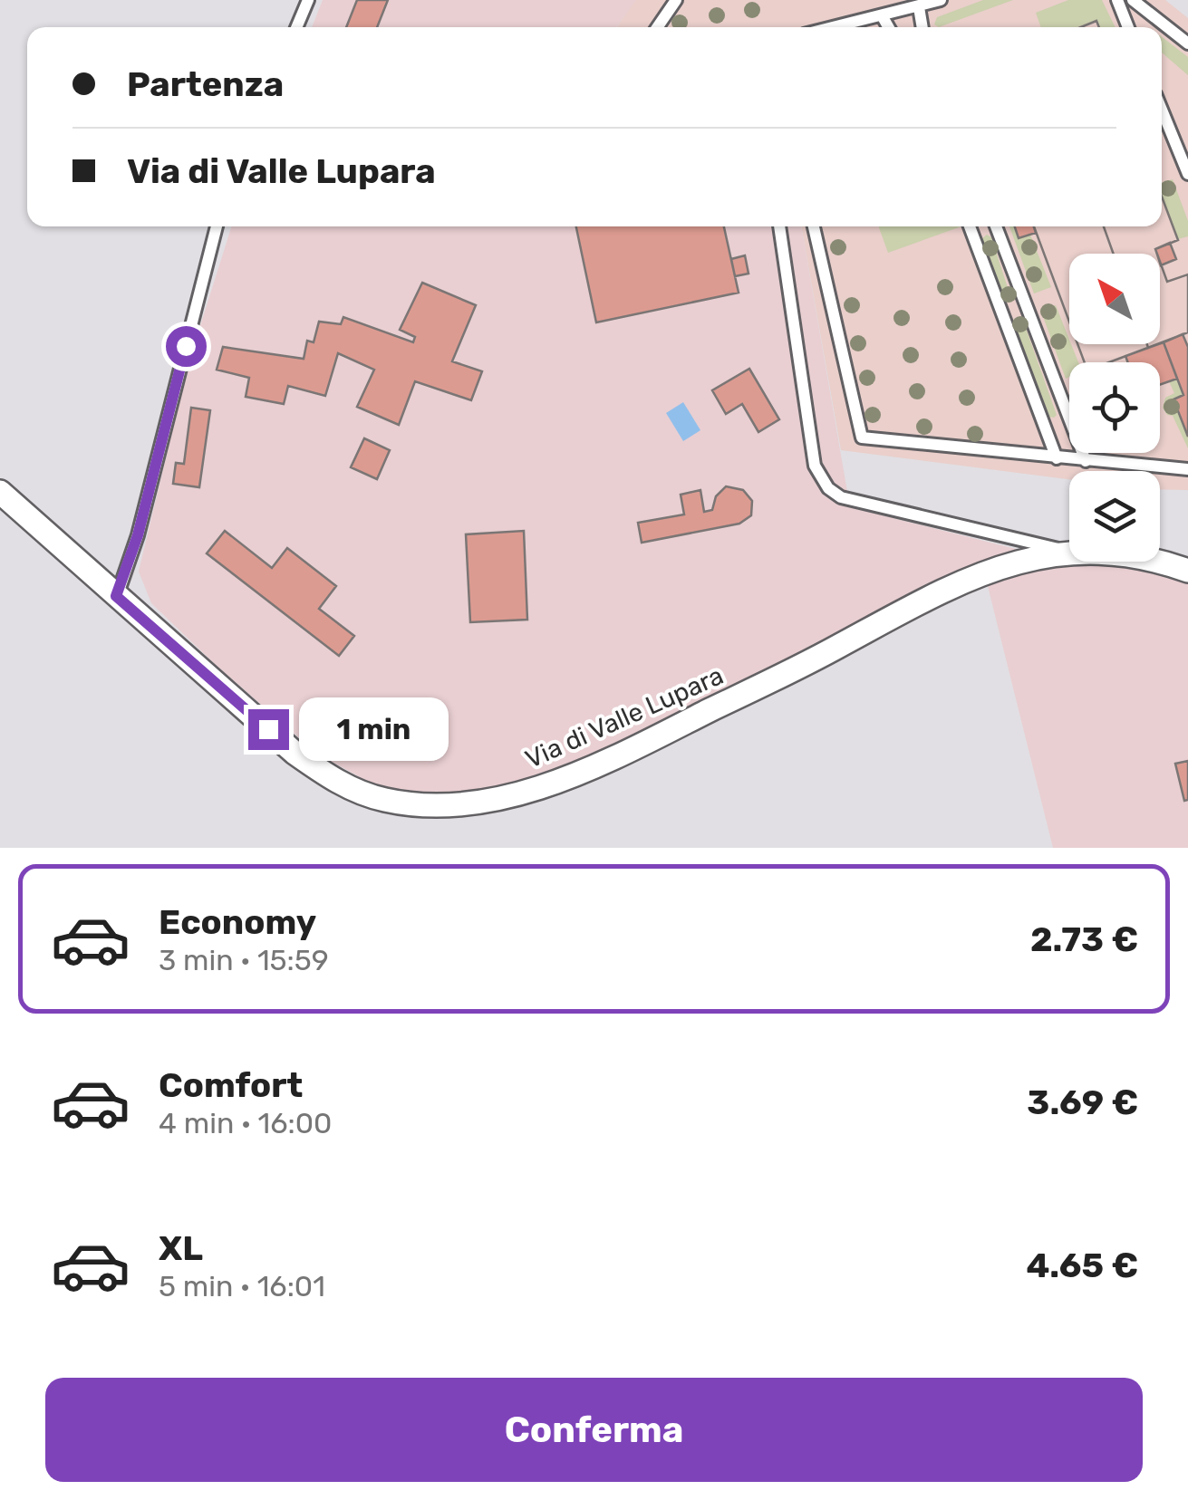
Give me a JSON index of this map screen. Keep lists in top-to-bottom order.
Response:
{
  "streets": {
    "street": ["Via di Valle Lupara"]
  },
  "north": "top left",
  "page": {
    "banner": ["Partenza", "Via di Valle Lupara"],
    "bubble": "1 min",
    "list": [
      {
        "name": "Economy",
        "note": "3 min · 15:59",
        "value": "2.73 €"
      },
      {
        "name": "Comfort",
        "note": "4 min · 16:00",
        "value": "3.69 €"
      },
      {
        "name": "XL",
        "note": "5 min · 16:01",
        "value": "4.65 €"
      }
    ],
    "buttons": "Conferma"
  }
}
